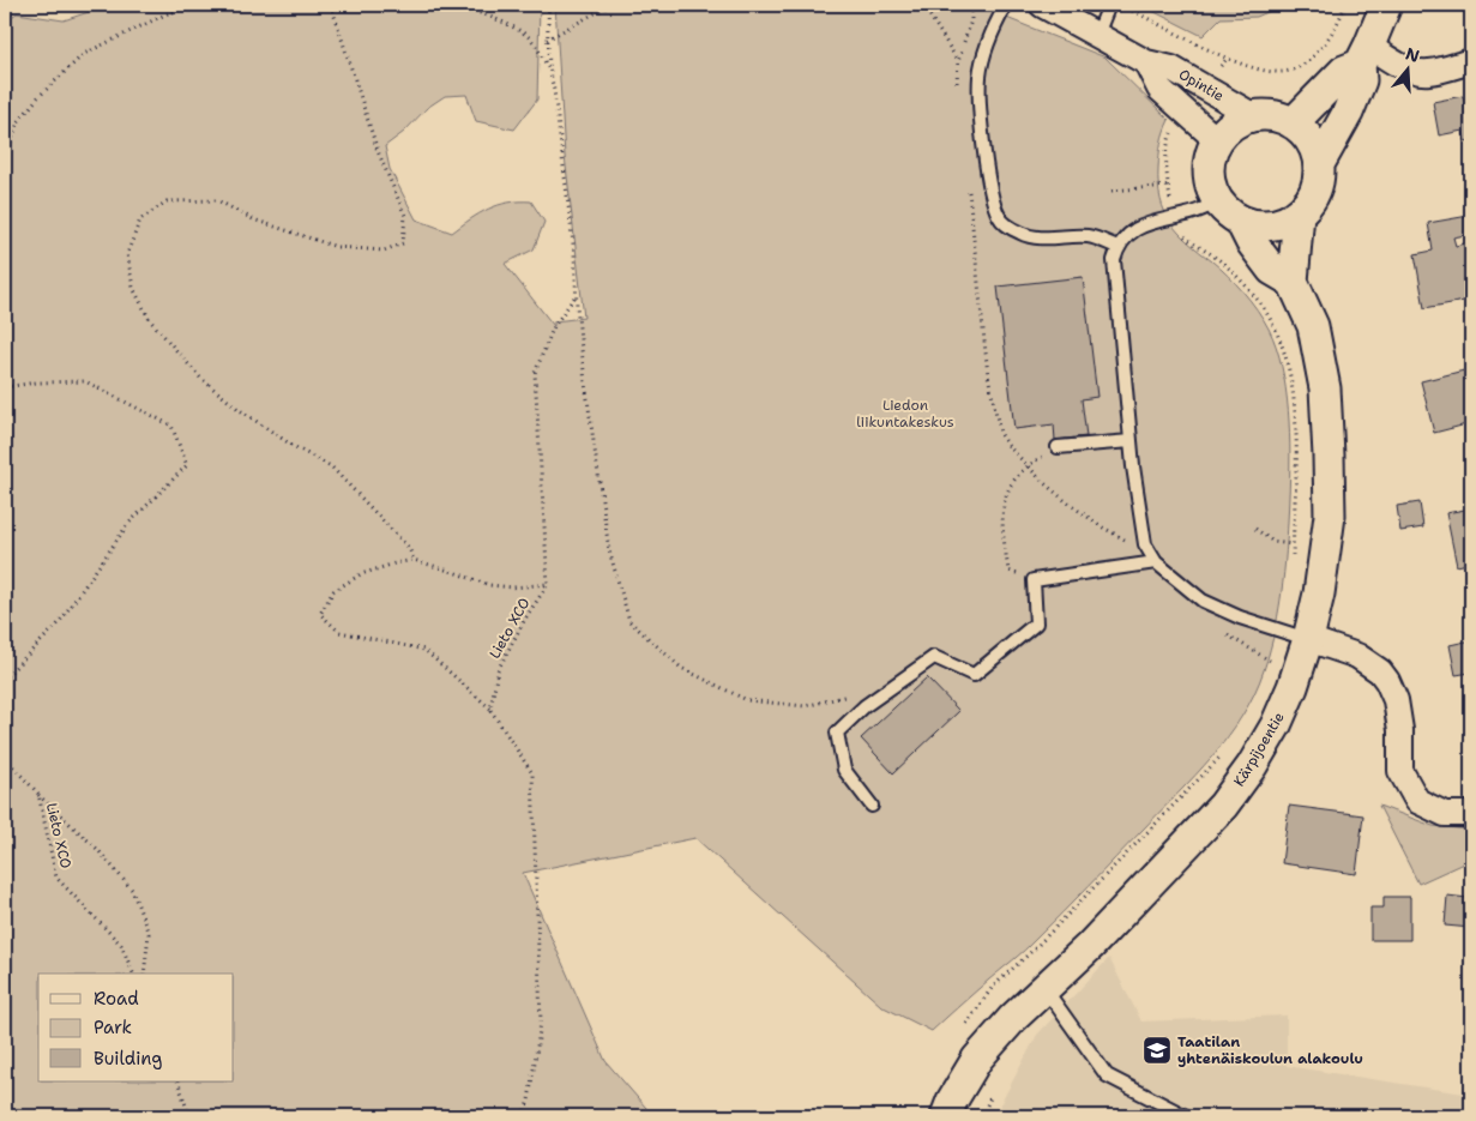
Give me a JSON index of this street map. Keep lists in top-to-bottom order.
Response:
{
  "streets": {
    "street": ["Opintie", "Kärpijoentie"],
    "path": ["Lieto XCO"]
  },
  "crossings": [
    ["Opintie", "Kärpijoentie"]
  ],
  "parks": ["Liedon liikuntakeskus"],
  "places": {
    "school or university": ["Taatilan yhtenäiskoulun alakoulu"]
  },
  "legend": ["Road", "Park", "Building"],
  "north": "top"
}
